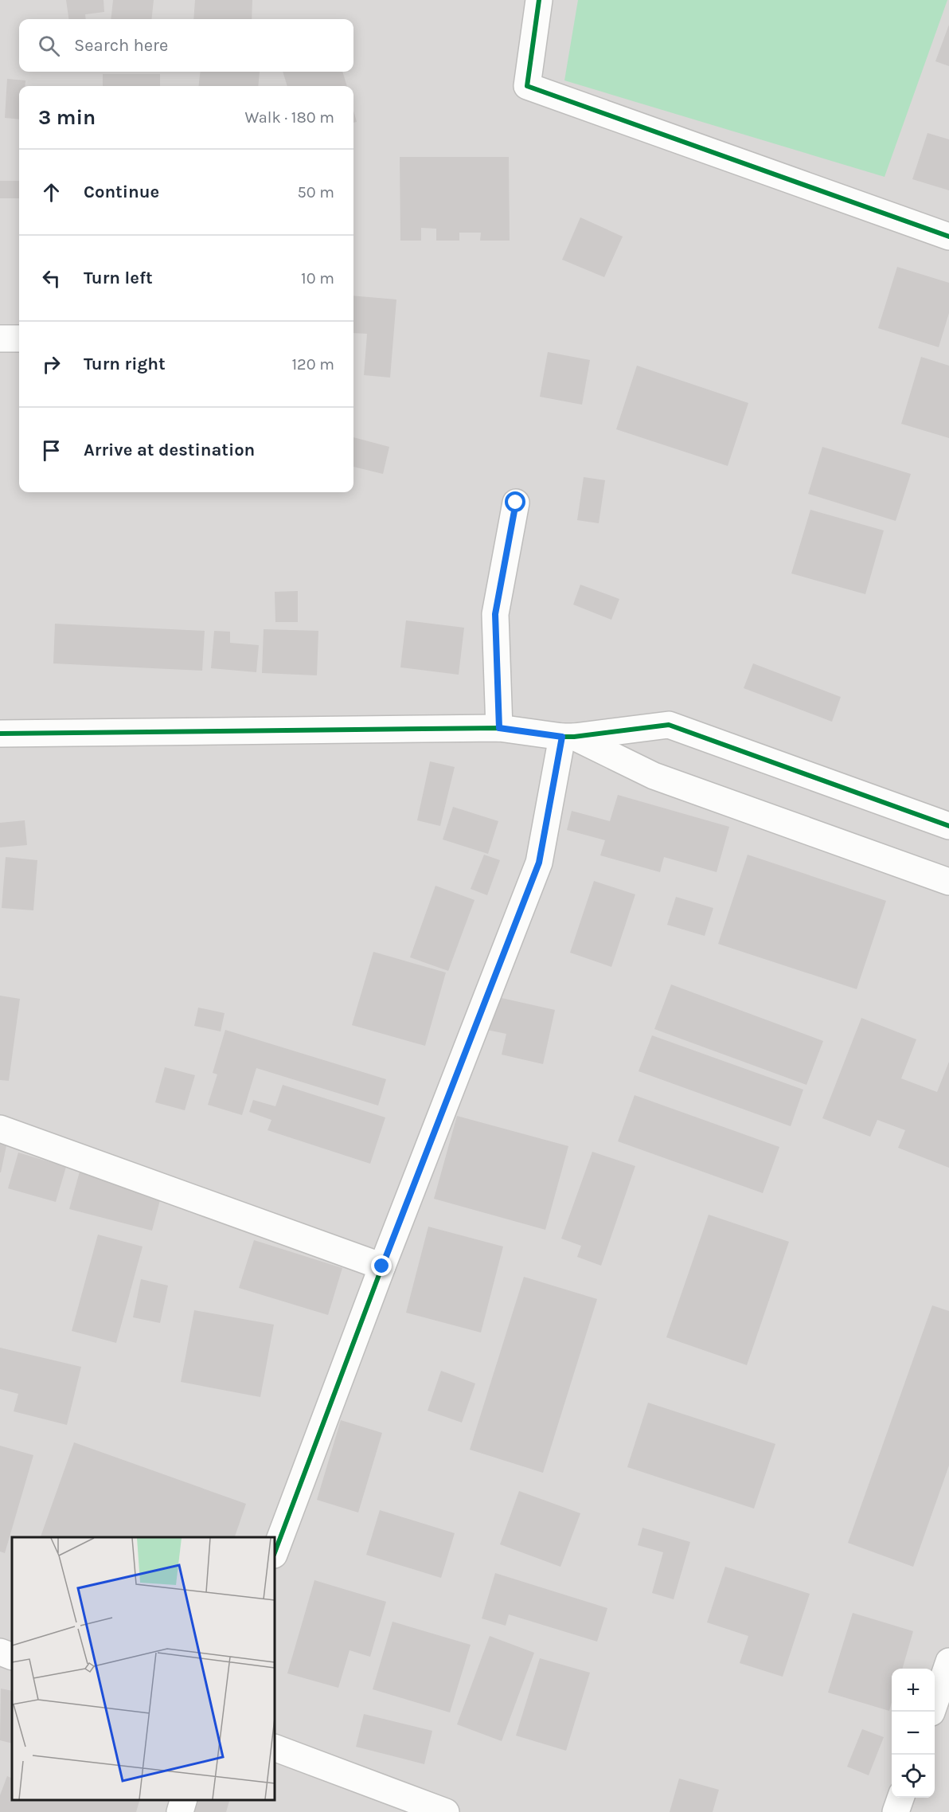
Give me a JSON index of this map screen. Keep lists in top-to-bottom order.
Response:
{
  "page": {
    "search": "Search here",
    "heading": ["3 min", "Walk · 180 m"],
    "list": [
      ["Continue", "50 m"],
      ["Turn left", "10 m"],
      ["Turn right", "120 m"],
      "Arrive at destination"
    ],
    "map_buttons": ["+", "−"]
  }
}
